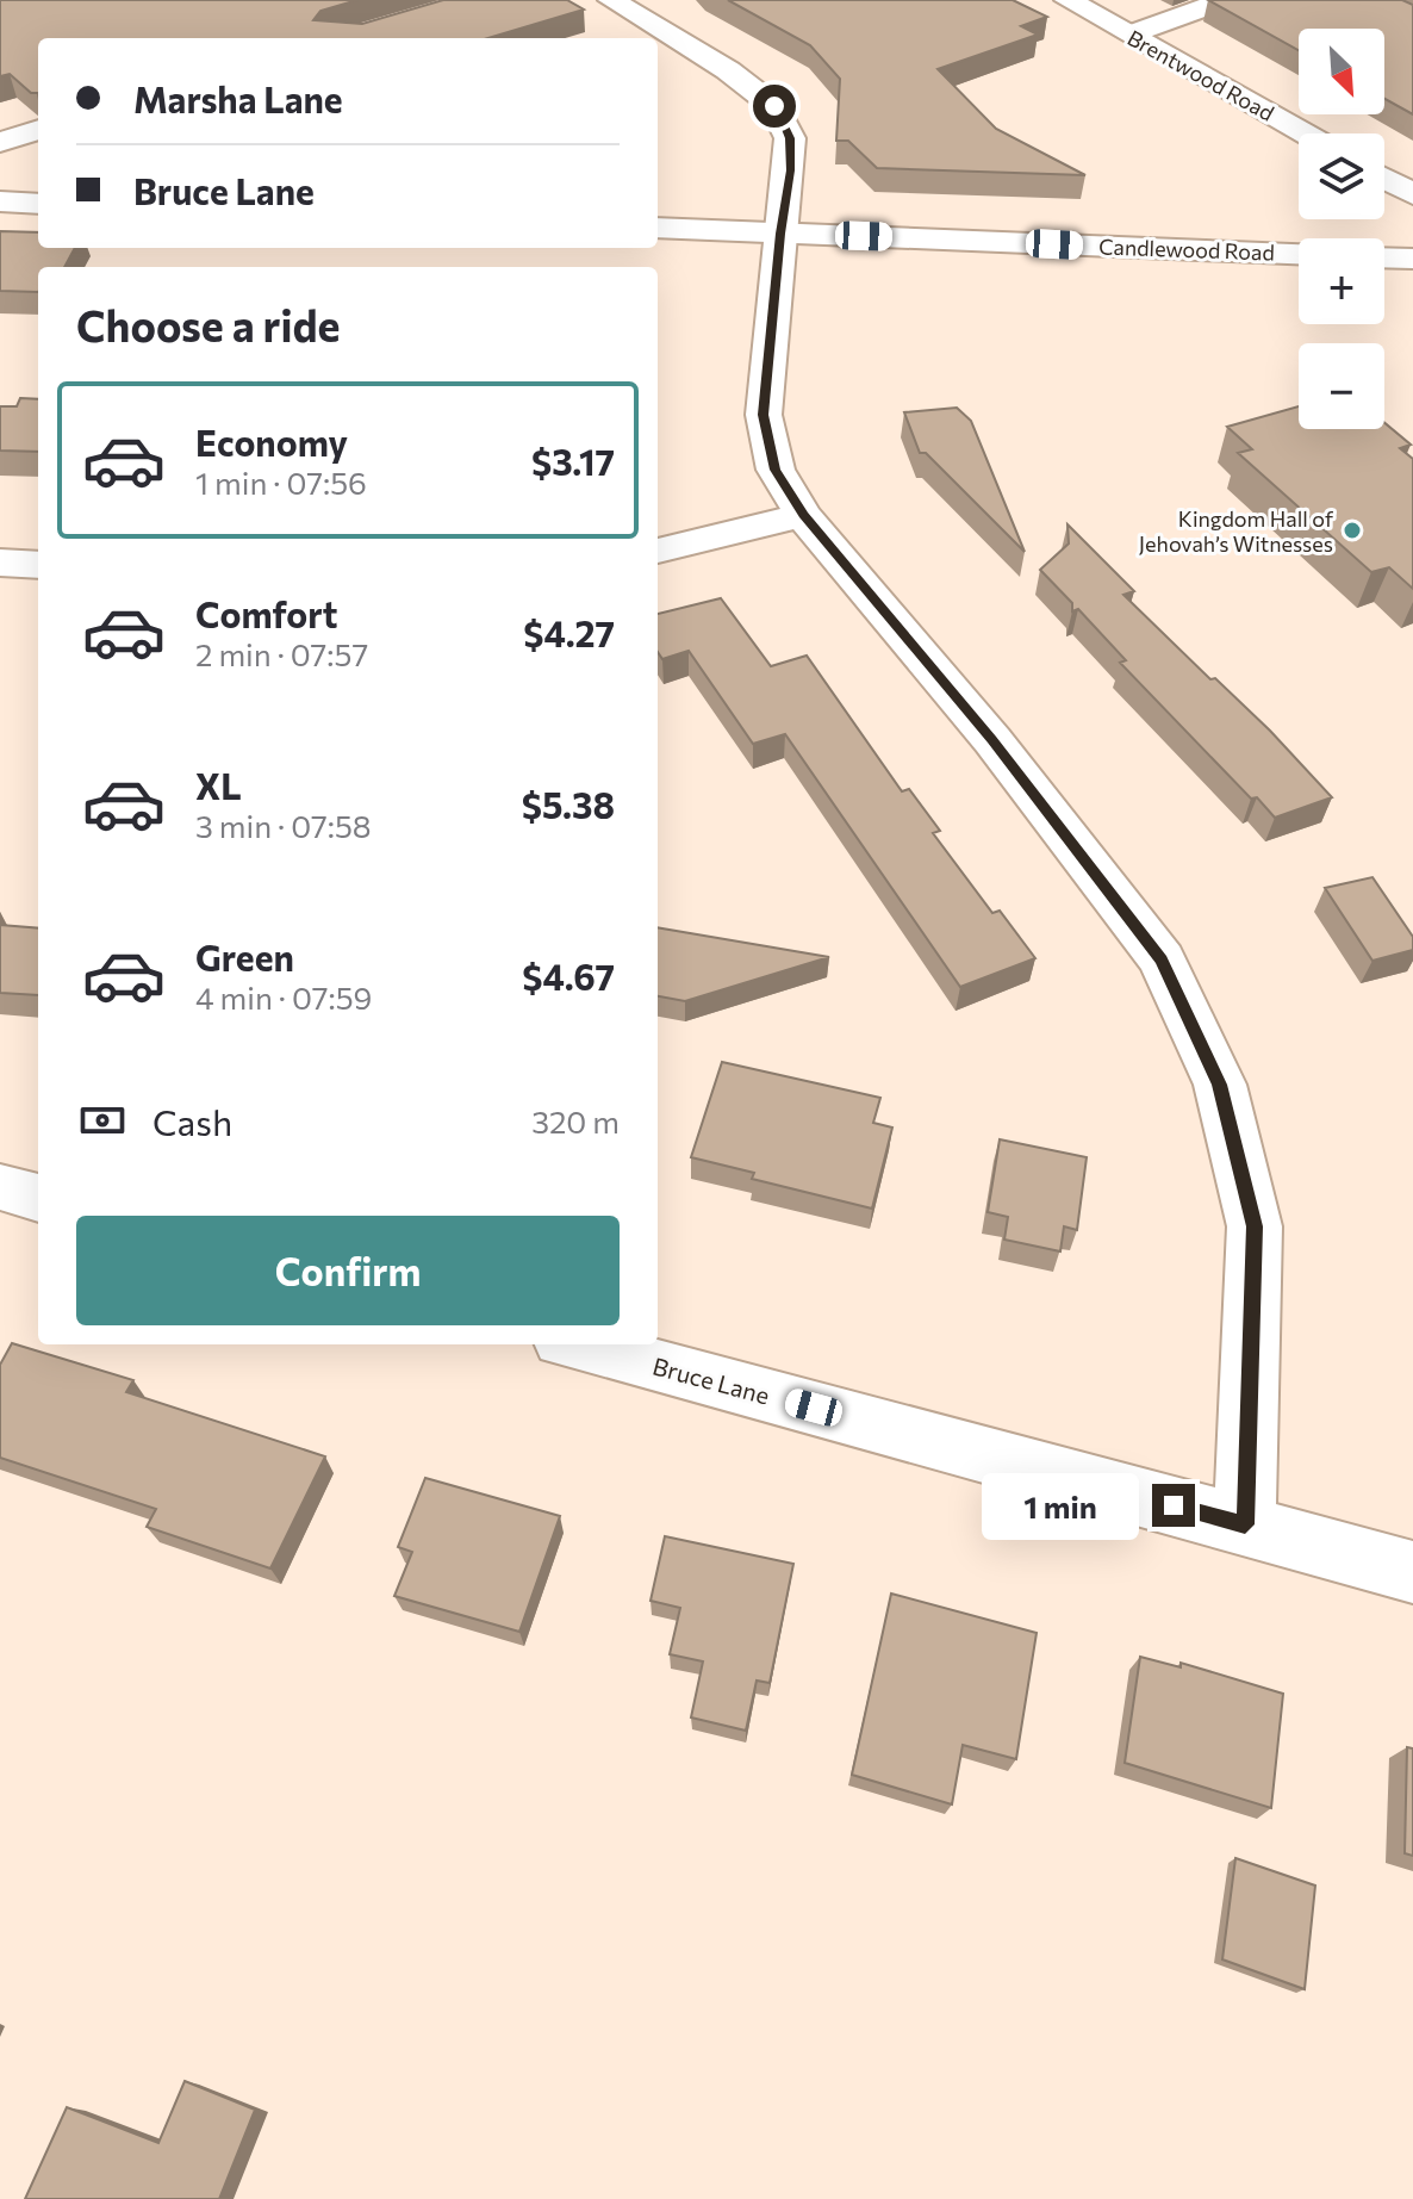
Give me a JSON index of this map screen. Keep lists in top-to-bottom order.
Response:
{
  "streets": {
    "street": ["Brentwood Road", "Candlewood Road", "Bruce Lane"]
  },
  "places": ["Kingdom Hall of Jehovah’s Witnesses"],
  "north": "bottom right",
  "page": {
    "map_buttons": ["+", "−"],
    "banner": ["Marsha Lane", "Bruce Lane"],
    "heading": "Choose a ride",
    "list": [
      {
        "name": "Economy",
        "note": "1 min · 07:56",
        "value": "$3.17"
      },
      {
        "name": "Comfort",
        "note": "2 min · 07:57",
        "value": "$4.27"
      },
      {
        "name": "XL",
        "note": "3 min · 07:58",
        "value": "$5.38"
      },
      {
        "name": "Green",
        "note": "4 min · 07:59",
        "value": "$4.67"
      }
    ],
    "pay": ["Cash", "320 m"],
    "buttons": "Confirm",
    "bubble": "1 min"
  }
}
